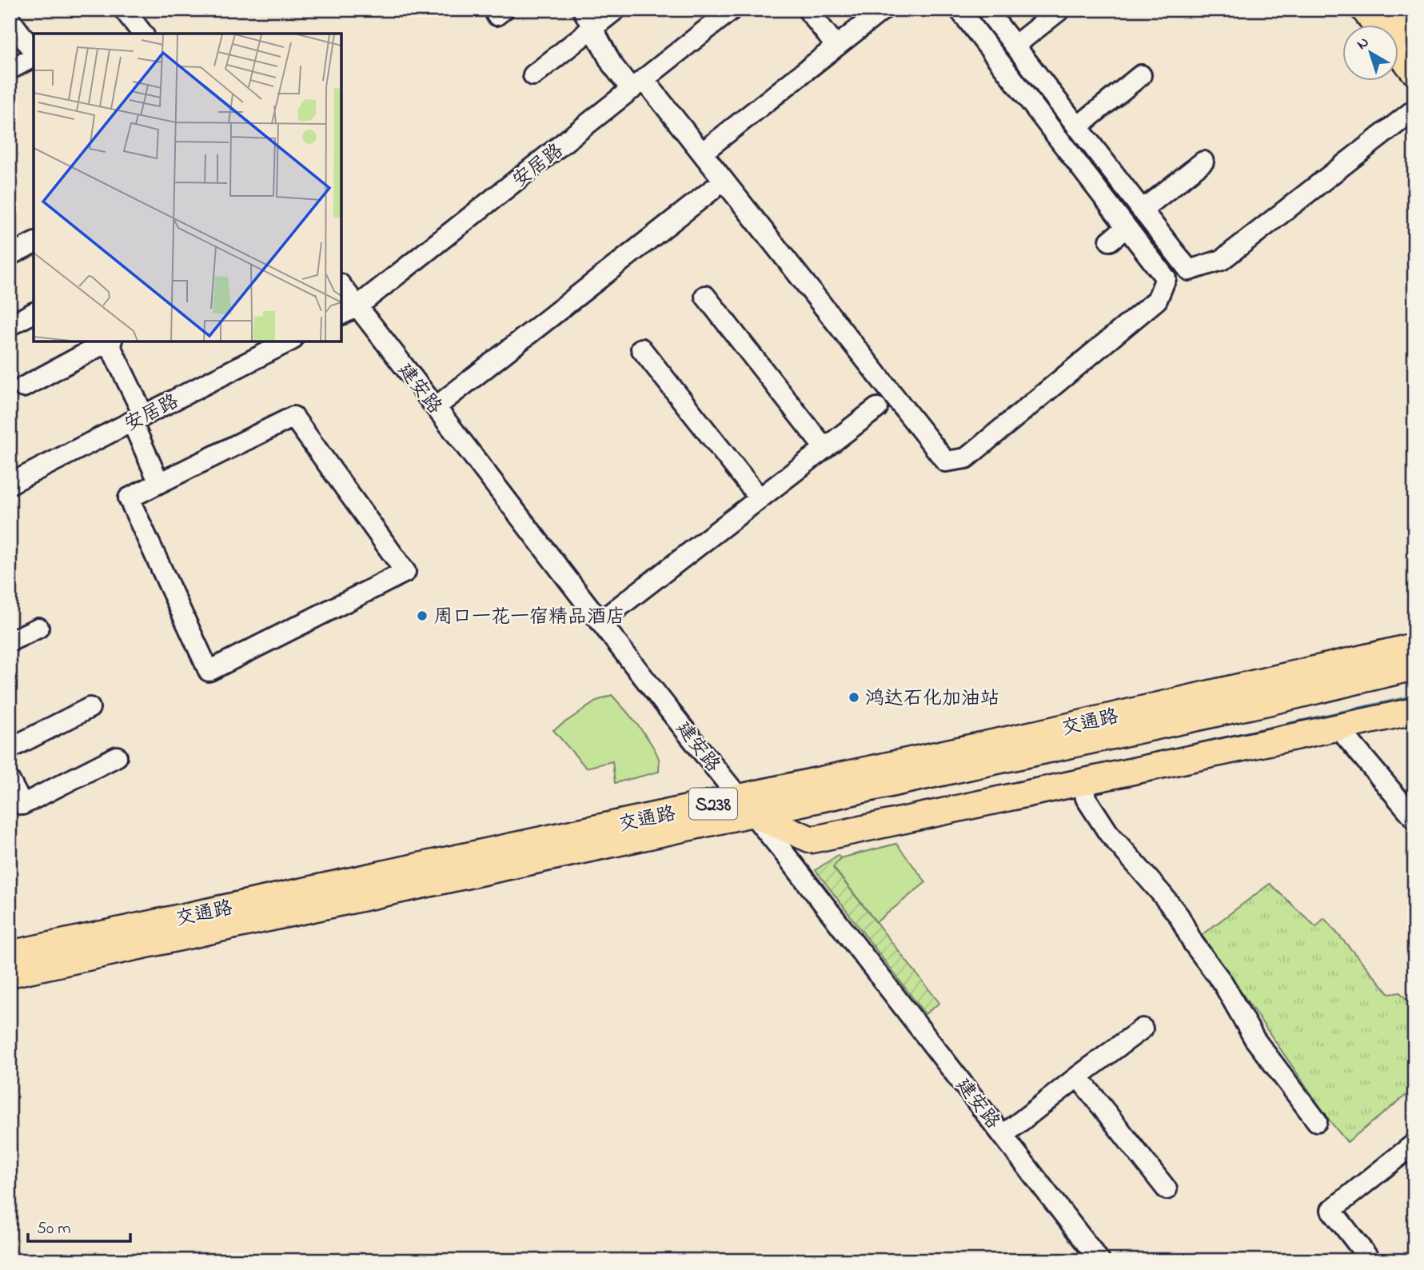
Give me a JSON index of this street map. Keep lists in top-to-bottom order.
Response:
{
  "streets": {
    "main road": ["交通路", "S238"],
    "street": ["安居路", "建安路"]
  },
  "crossings": [
    ["安居路", "建安路"],
    ["建安路", "交通路"]
  ],
  "places": ["周口一花一宿精品酒店", "鸿达石化加油站"],
  "scale_bar": "50 m",
  "north": "top left"
}
